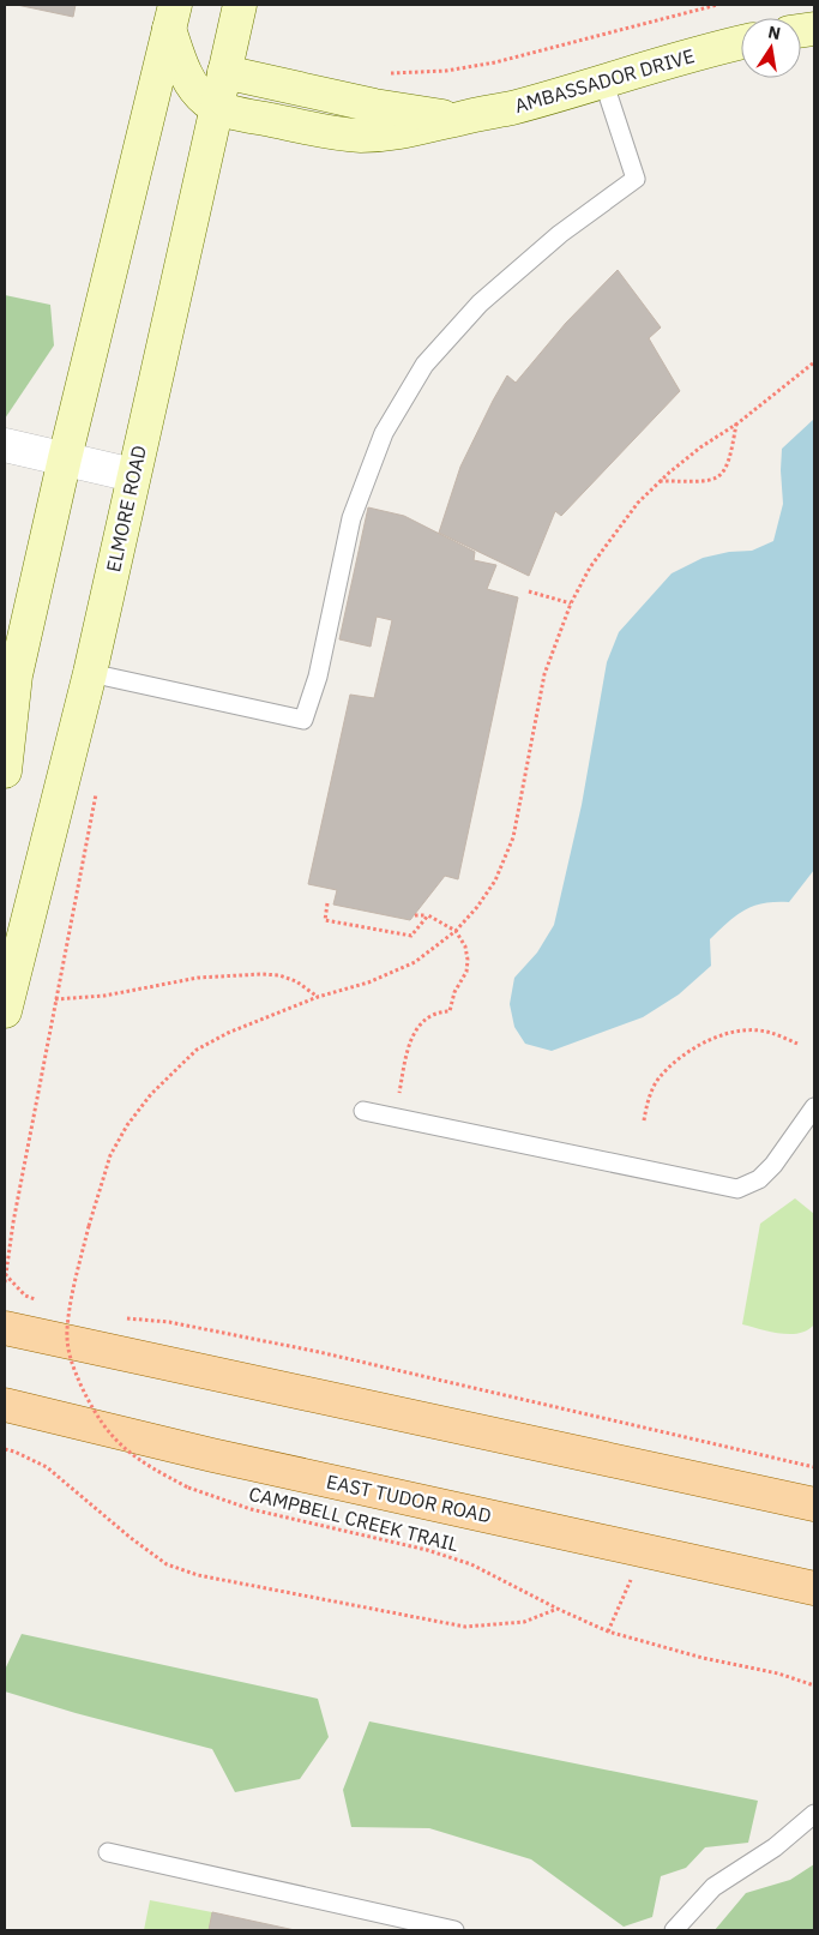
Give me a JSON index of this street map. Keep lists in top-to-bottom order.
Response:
{
  "streets": {
    "main road": ["AMBASSADOR DRIVE", "ELMORE ROAD", "EAST TUDOR ROAD"],
    "path": ["CAMPBELL CREEK TRAIL"]
  },
  "crossings": [
    ["AMBASSADOR DRIVE", "ELMORE ROAD"]
  ],
  "north": "top"
}
